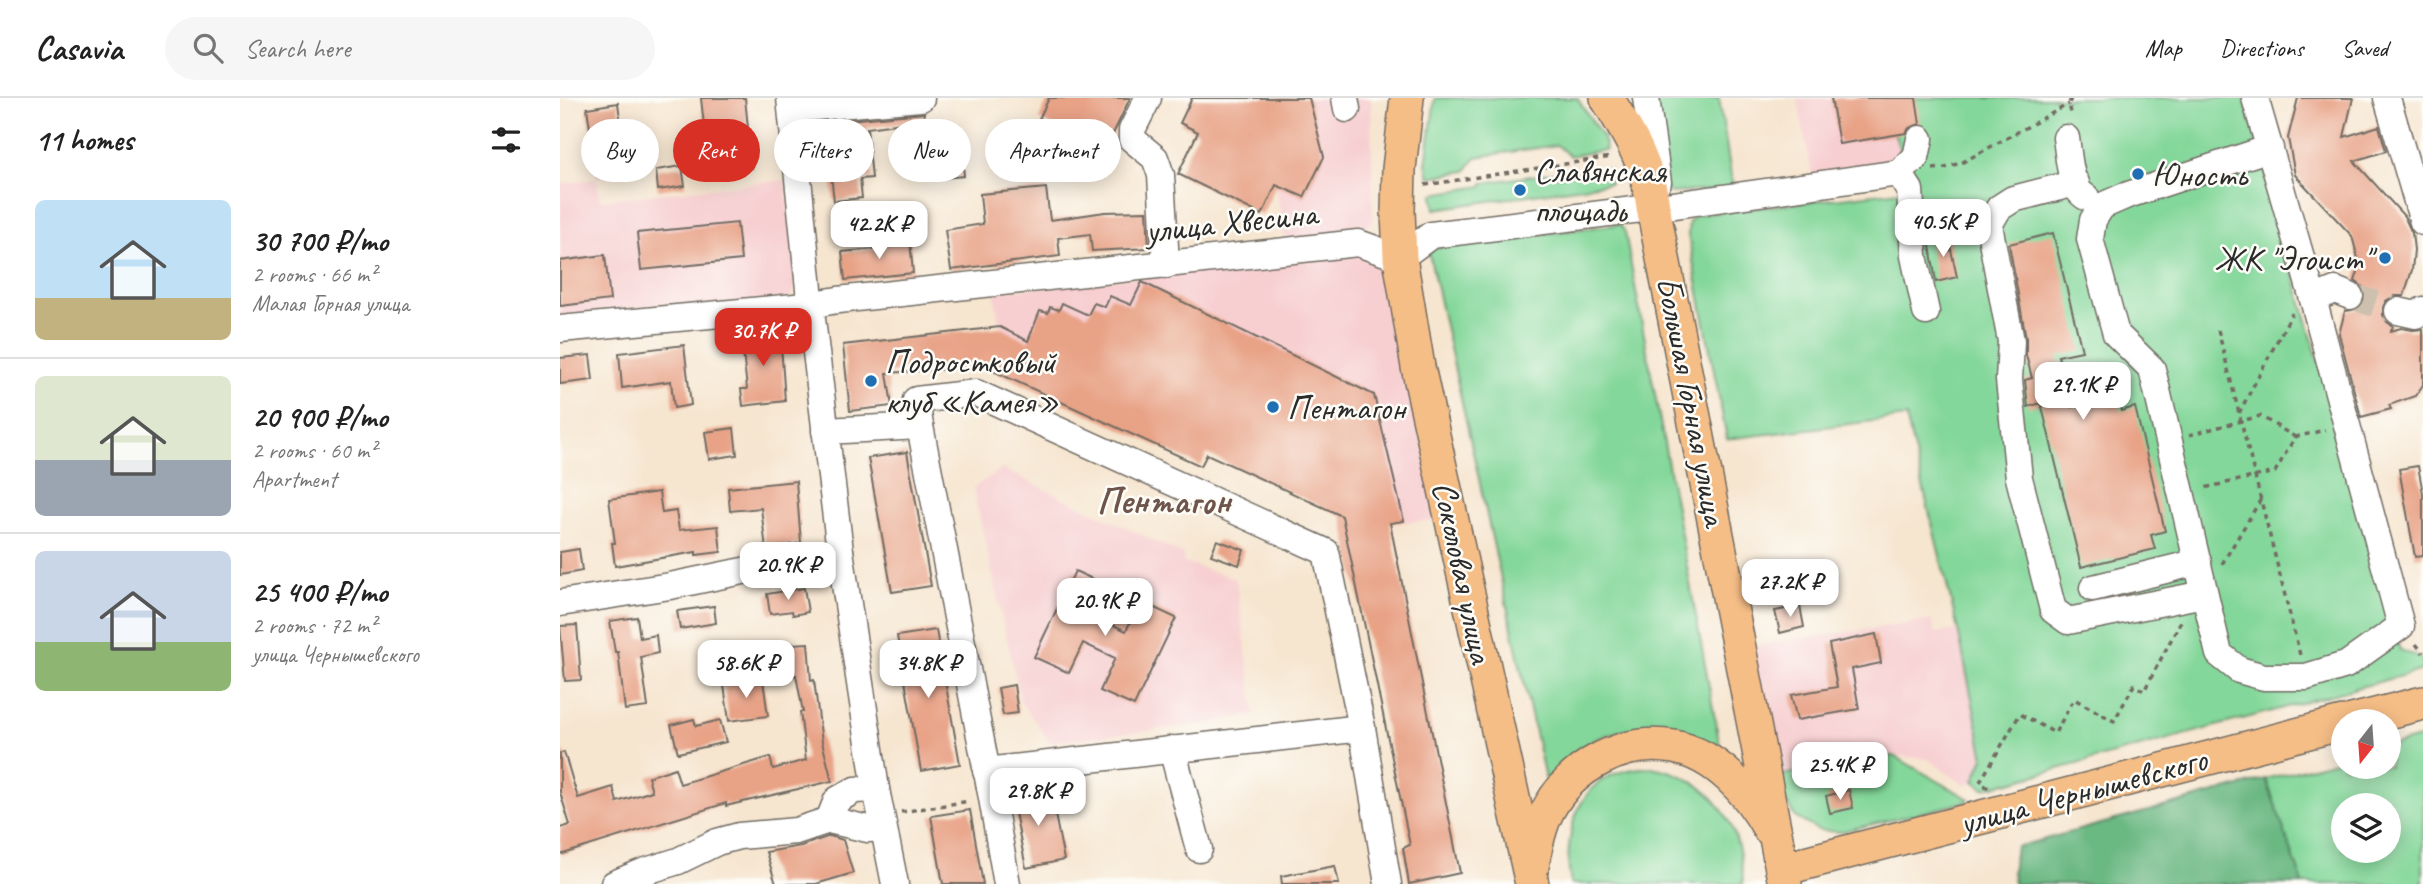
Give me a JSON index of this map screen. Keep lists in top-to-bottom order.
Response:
{
  "streets": {
    "main road": ["Большая Горная улица", "Соколовая улица", "улица Чернышевского"],
    "street": ["улица Хвесина"]
  },
  "crossings": [
    ["улица Хвесина", "Соколовая улица"],
    ["Большая Горная улица", "улица Чернышевского"]
  ],
  "districts": ["Пентагон"],
  "places": [
    "Юность",
    "Славянская площадь",
    "ЖК \"Эгоист\"",
    "Подростковый клуб «Камея»",
    "Пентагон"
  ],
  "north": "bottom",
  "page": {
    "header": "Casavia",
    "search": "Search here",
    "nav": ["Map", "Directions", "Saved"],
    "heading": "11 homes",
    "chip": [
      "Buy",
      "Rent",
      "Filters",
      "New",
      "Apartment"
    ],
    "list": [
      {
        "name": "30 700 ₽/mo",
        "note": "2 rooms · 66 m² · Малая Горная улица"
      },
      {
        "name": "20 900 ₽/mo",
        "note": "2 rooms · 60 m² · Apartment"
      },
      {
        "name": "25 400 ₽/mo",
        "note": "2 rooms · 72 m² · улица Чернышевского"
      }
    ],
    "price": [
      "40.5K ₽",
      "42.2K ₽",
      "30.7K ₽",
      "29.1K ₽",
      "20.9K ₽",
      "27.2K ₽",
      "20.9K ₽",
      "58.6K ₽",
      "34.8K ₽",
      "25.4K ₽",
      "29.8K ₽"
    ]
  }
}
